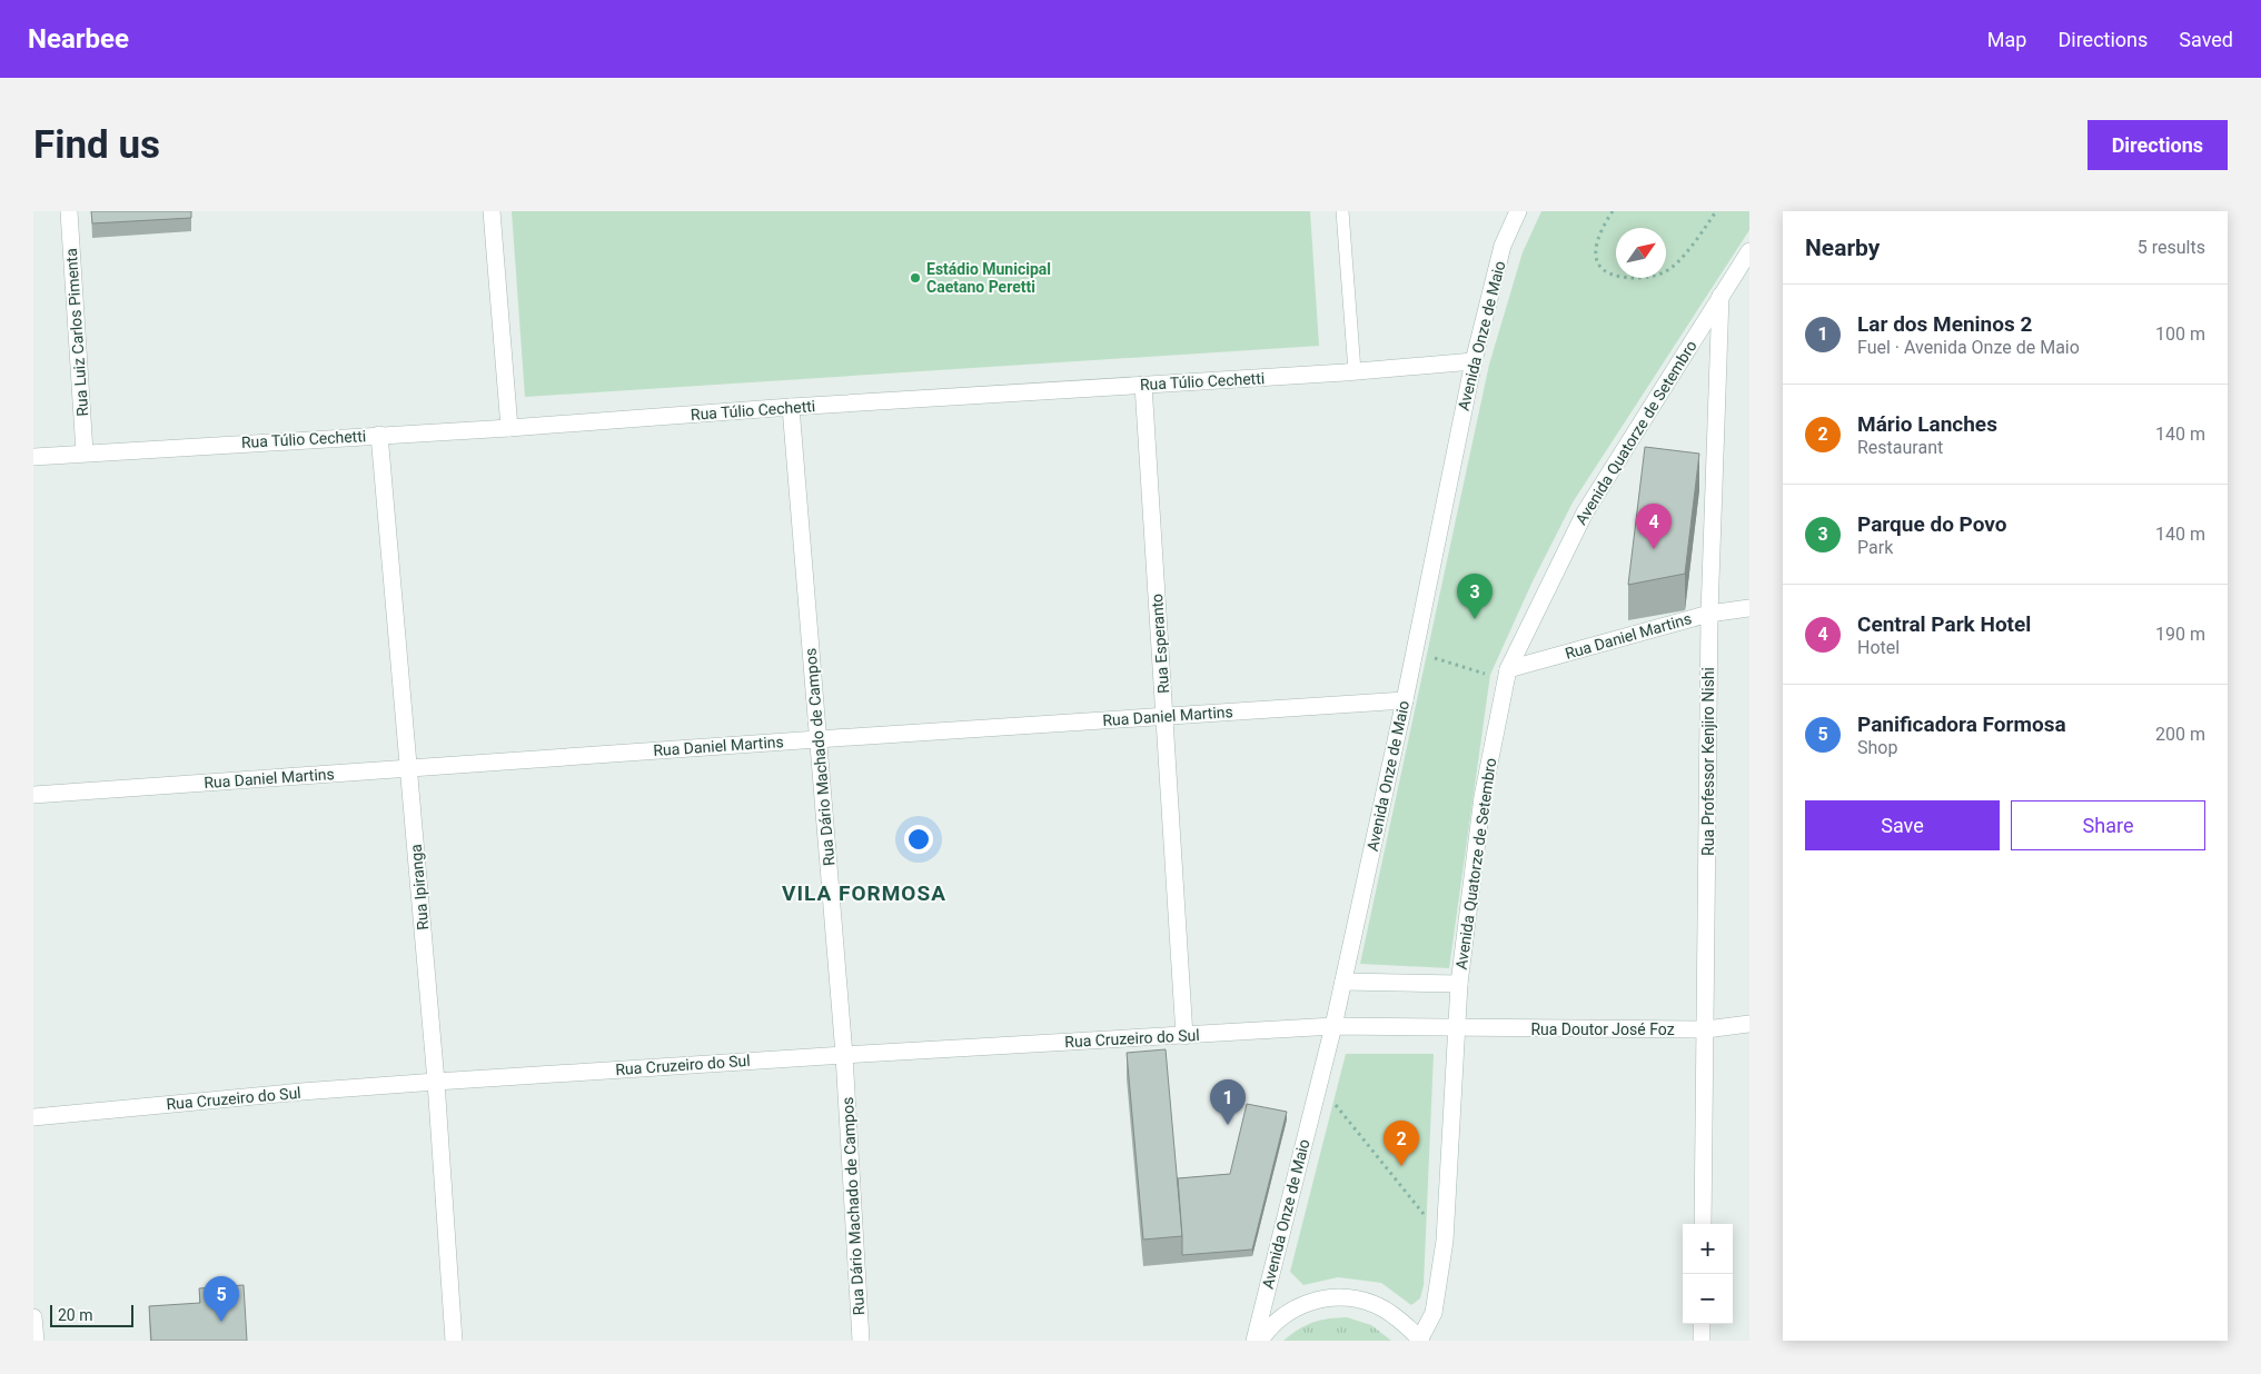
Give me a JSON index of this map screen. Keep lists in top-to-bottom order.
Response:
{
  "streets": {
    "street": [
      "Rua Luiz Carlos Pimenta",
      "Avenida Onze de Maio",
      "Rua Túlio Cechetti",
      "Avenida Quatorze de Setembro",
      "Rua Daniel Martins",
      "Rua Esperanto",
      "Rua Dário Machado de Campos",
      "Rua Professor Kenjiro Nishi",
      "Rua Ipiranga",
      "Rua Doutor José Foz",
      "Rua Cruzeiro do Sul"
    ]
  },
  "crossings": [
    ["Rua Luiz Carlos Pimenta", "Rua Túlio Cechetti"],
    ["Avenida Onze de Maio", "Rua Túlio Cechetti"],
    ["Avenida Onze de Maio", "Rua Daniel Martins"],
    ["Avenida Onze de Maio", "Rua Cruzeiro do Sul"],
    ["Rua Túlio Cechetti", "Rua Esperanto"],
    ["Rua Túlio Cechetti", "Rua Dário Machado de Campos"],
    ["Rua Túlio Cechetti", "Rua Ipiranga"],
    ["Avenida Quatorze de Setembro", "Rua Daniel Martins"],
    ["Avenida Quatorze de Setembro", "Rua Professor Kenjiro Nishi"],
    ["Avenida Quatorze de Setembro", "Rua Doutor José Foz"],
    ["Avenida Quatorze de Setembro", "Rua Cruzeiro do Sul"],
    ["Rua Daniel Martins", "Rua Esperanto"],
    ["Rua Daniel Martins", "Rua Dário Machado de Campos"],
    ["Rua Daniel Martins", "Rua Professor Kenjiro Nishi"],
    ["Rua Daniel Martins", "Rua Ipiranga"],
    ["Rua Esperanto", "Rua Cruzeiro do Sul"],
    ["Rua Dário Machado de Campos", "Rua Cruzeiro do Sul"],
    ["Rua Professor Kenjiro Nishi", "Rua Doutor José Foz"],
    ["Rua Ipiranga", "Rua Cruzeiro do Sul"],
    ["Rua Doutor José Foz", "Rua Cruzeiro do Sul"]
  ],
  "districts": ["VILA FORMOSA"],
  "places": ["Estádio Municipal Caetano Peretti"],
  "scale_bar": "20 m",
  "north": "top right",
  "page": {
    "header": "Nearbee",
    "nav": ["Map", "Directions", "Saved"],
    "buttons": [
      "Directions",
      ["Save", "Share"]
    ],
    "title": "Find us",
    "heading": ["Nearby", "5 results"],
    "list": [
      {
        "mark": "1",
        "name": "Lar dos Meninos 2",
        "note": "Fuel · Avenida Onze de Maio",
        "value": "100 m"
      },
      {
        "mark": "2",
        "name": "Mário Lanches",
        "note": "Restaurant",
        "value": "140 m"
      },
      {
        "mark": "3",
        "name": "Parque do Povo",
        "note": "Park",
        "value": "140 m"
      },
      {
        "mark": "4",
        "name": "Central Park Hotel",
        "note": "Hotel",
        "value": "190 m"
      },
      {
        "mark": "5",
        "name": "Panificadora Formosa",
        "note": "Shop",
        "value": "200 m"
      }
    ],
    "pins": [
      "4",
      "3",
      "1",
      "2",
      "5"
    ],
    "map_buttons": ["+", "−"],
    "scale": "20 m"
  }
}
